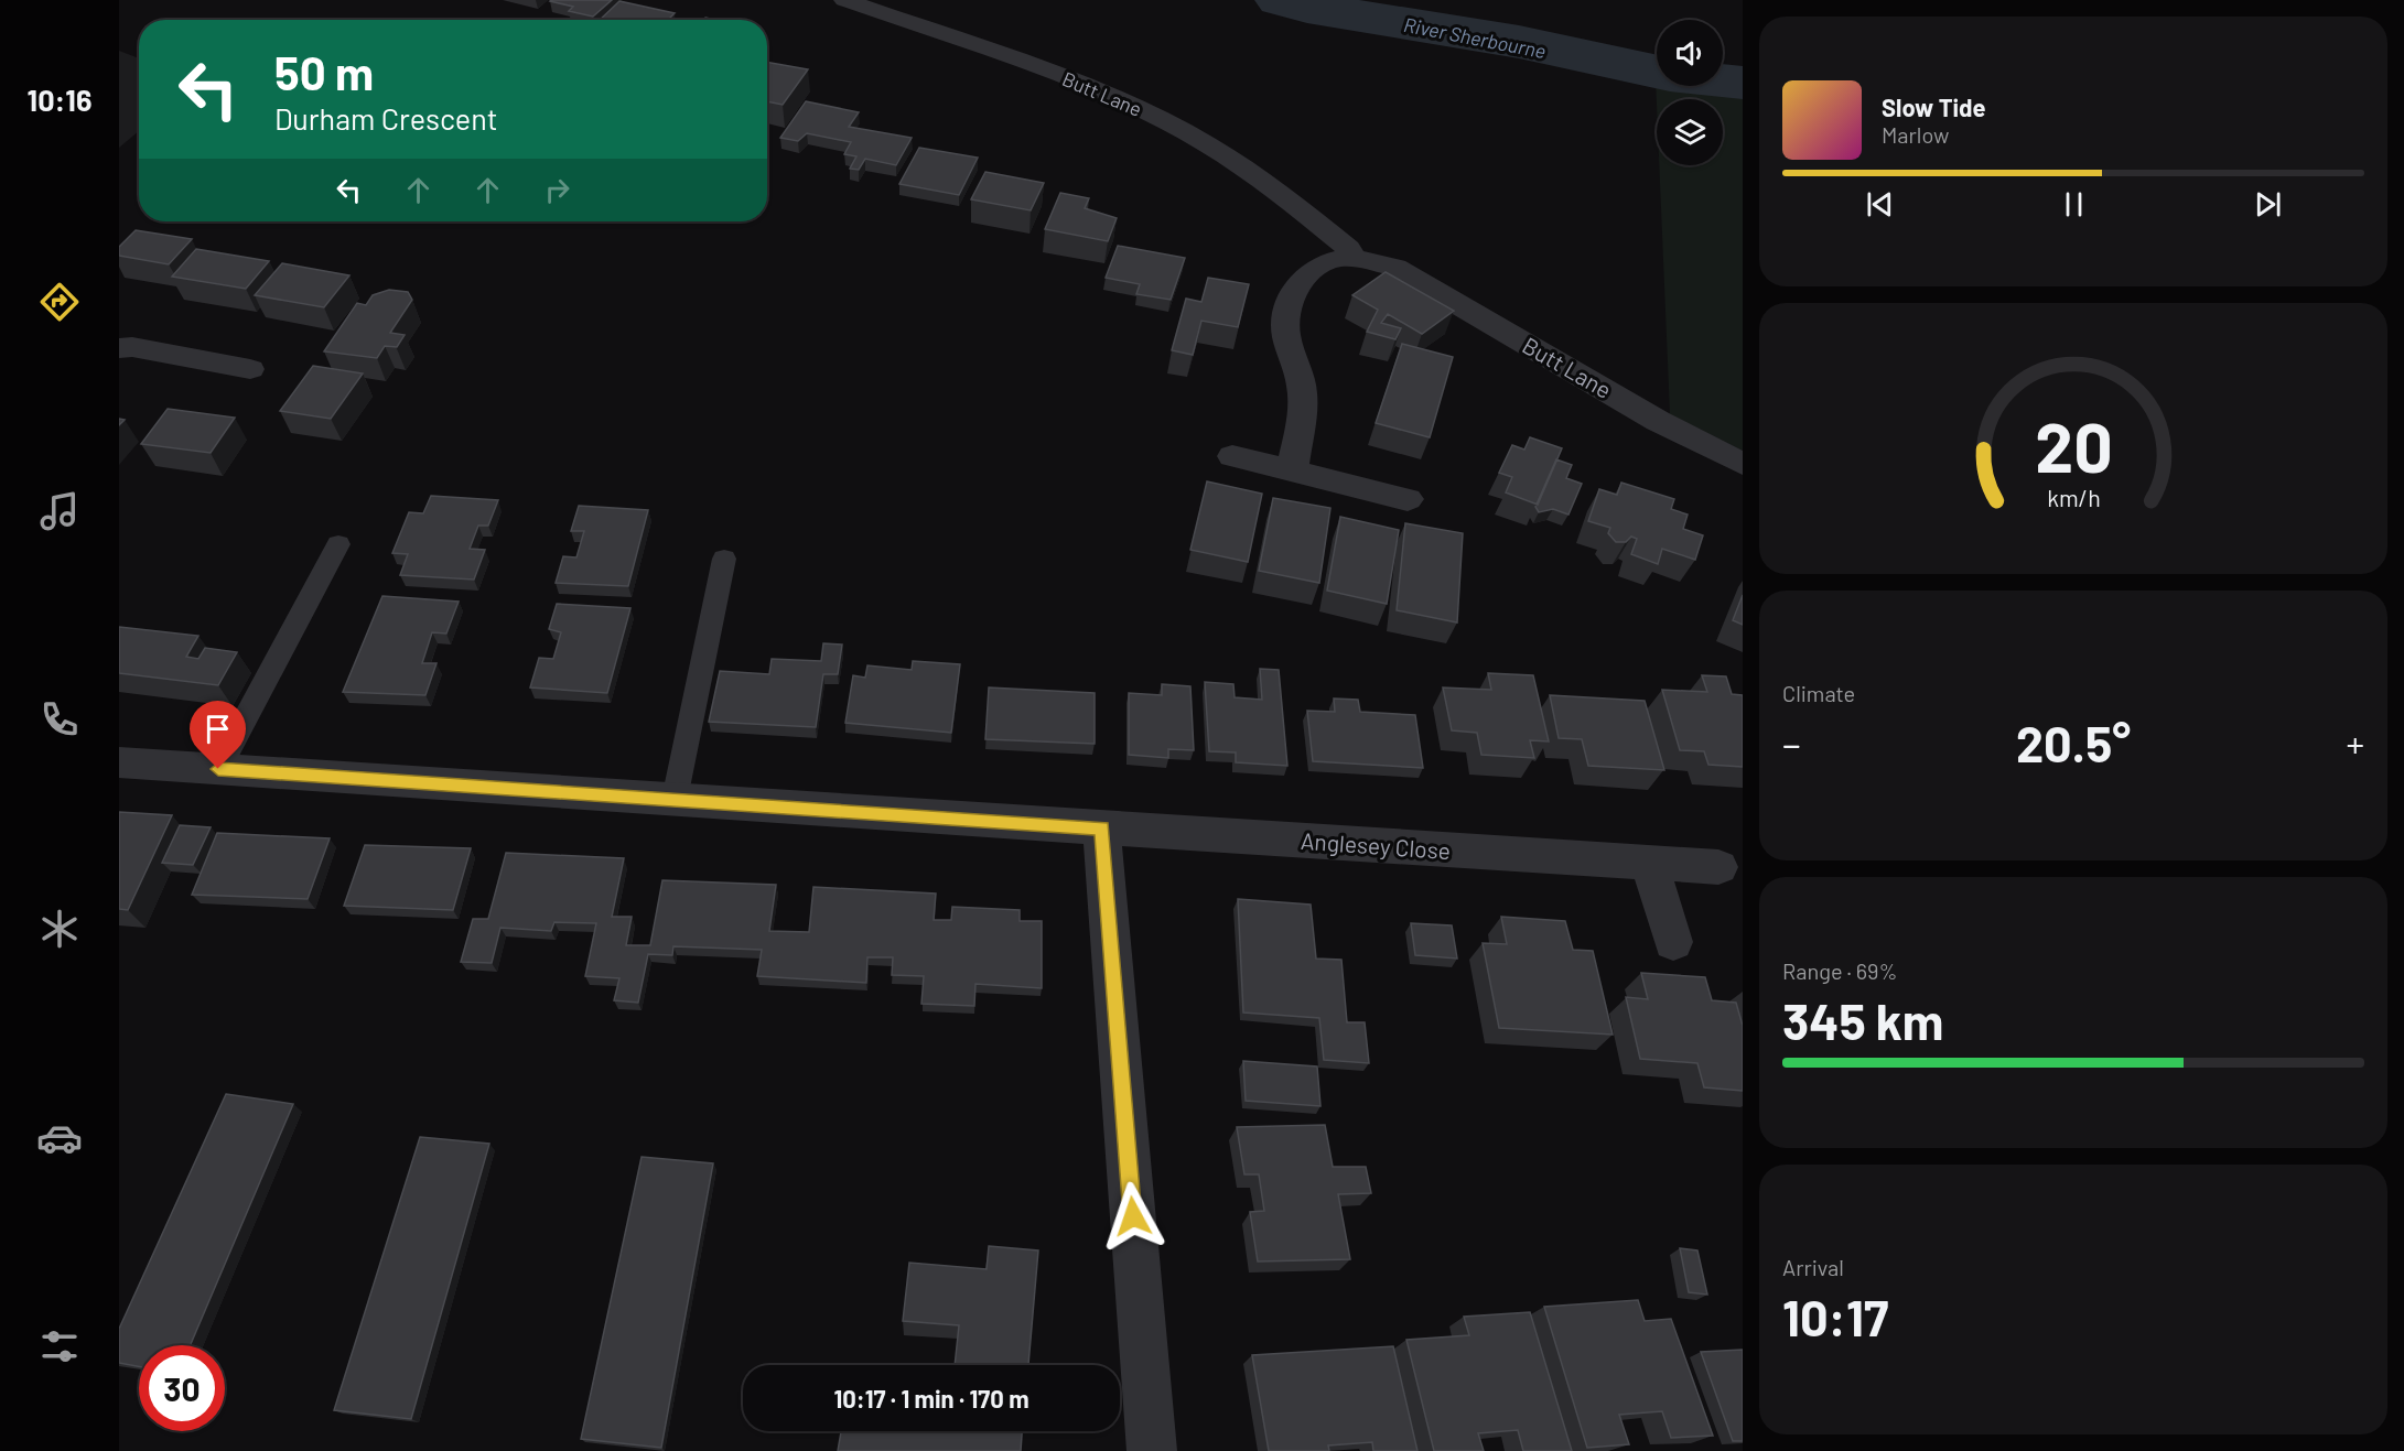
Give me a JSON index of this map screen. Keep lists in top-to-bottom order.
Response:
{
  "streets": {
    "street": ["Butt Lane", "Anglesey Close"]
  },
  "water": ["River Sherbourne"],
  "page": {
    "tabs": "10:16",
    "turn": ["50 m", "Durham Crescent"],
    "song": ["Slow Tide", "Marlow"],
    "tile": [
      "Climate",
      ["Range · 69%", "345 km"],
      ["Arrival", "10:17"]
    ],
    "heat": ["−", "20.5°", "+"],
    "limit": "30",
    "trip": "10:17 · 1 min · 170 m",
    "gauge": ["20", "km/h"]
  }
}
